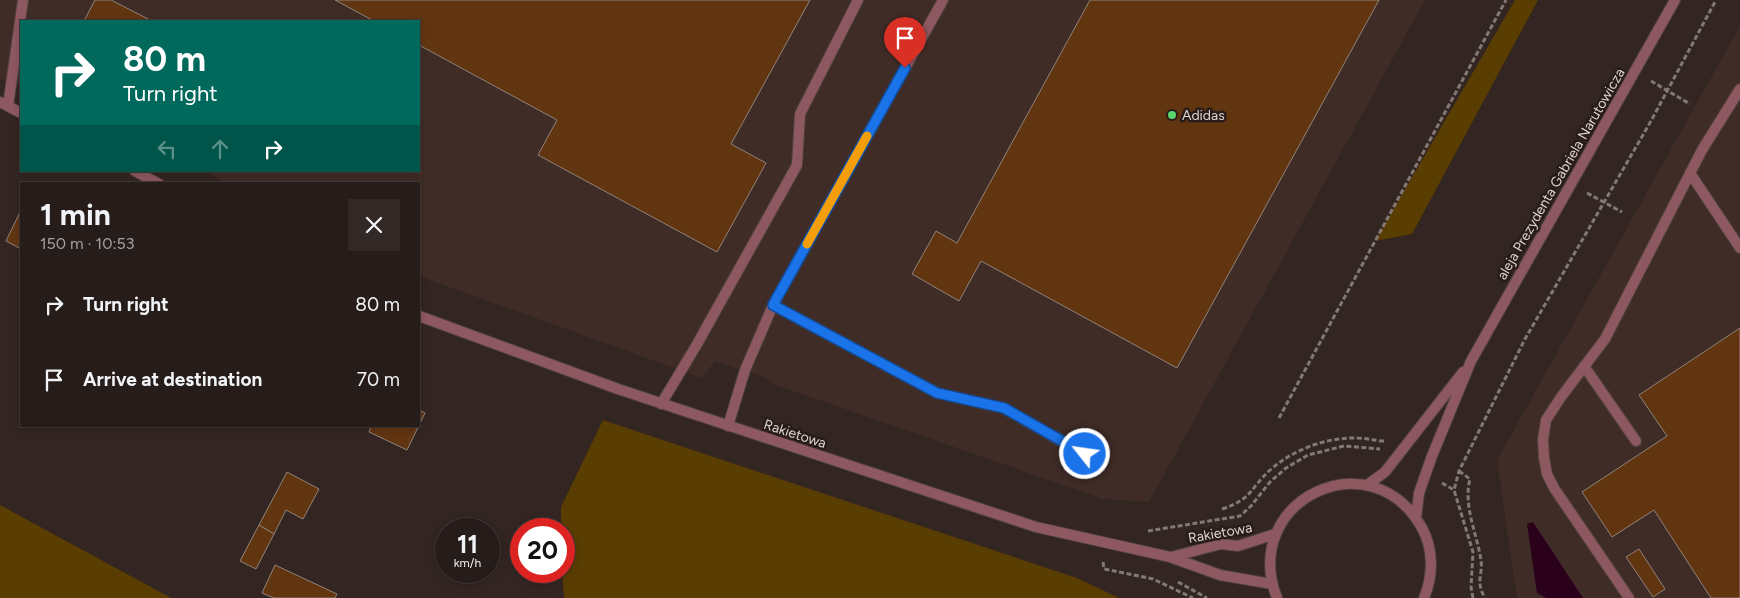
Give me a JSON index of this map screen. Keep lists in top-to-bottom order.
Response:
{
  "streets": {
    "street": ["aleja Prezydenta Gabriela Narutowicza", "Rakietowa"]
  },
  "places": ["Adidas"],
  "page": {
    "turn": ["80 m", "Turn right"],
    "heading": ["1 min", "150 m · 10:53"],
    "list": [
      {
        "name": "Turn right",
        "value": "80 m"
      },
      {
        "name": "Arrive at destination",
        "value": "70 m"
      }
    ],
    "speed": "11 km/h",
    "limit": "20"
  }
}
